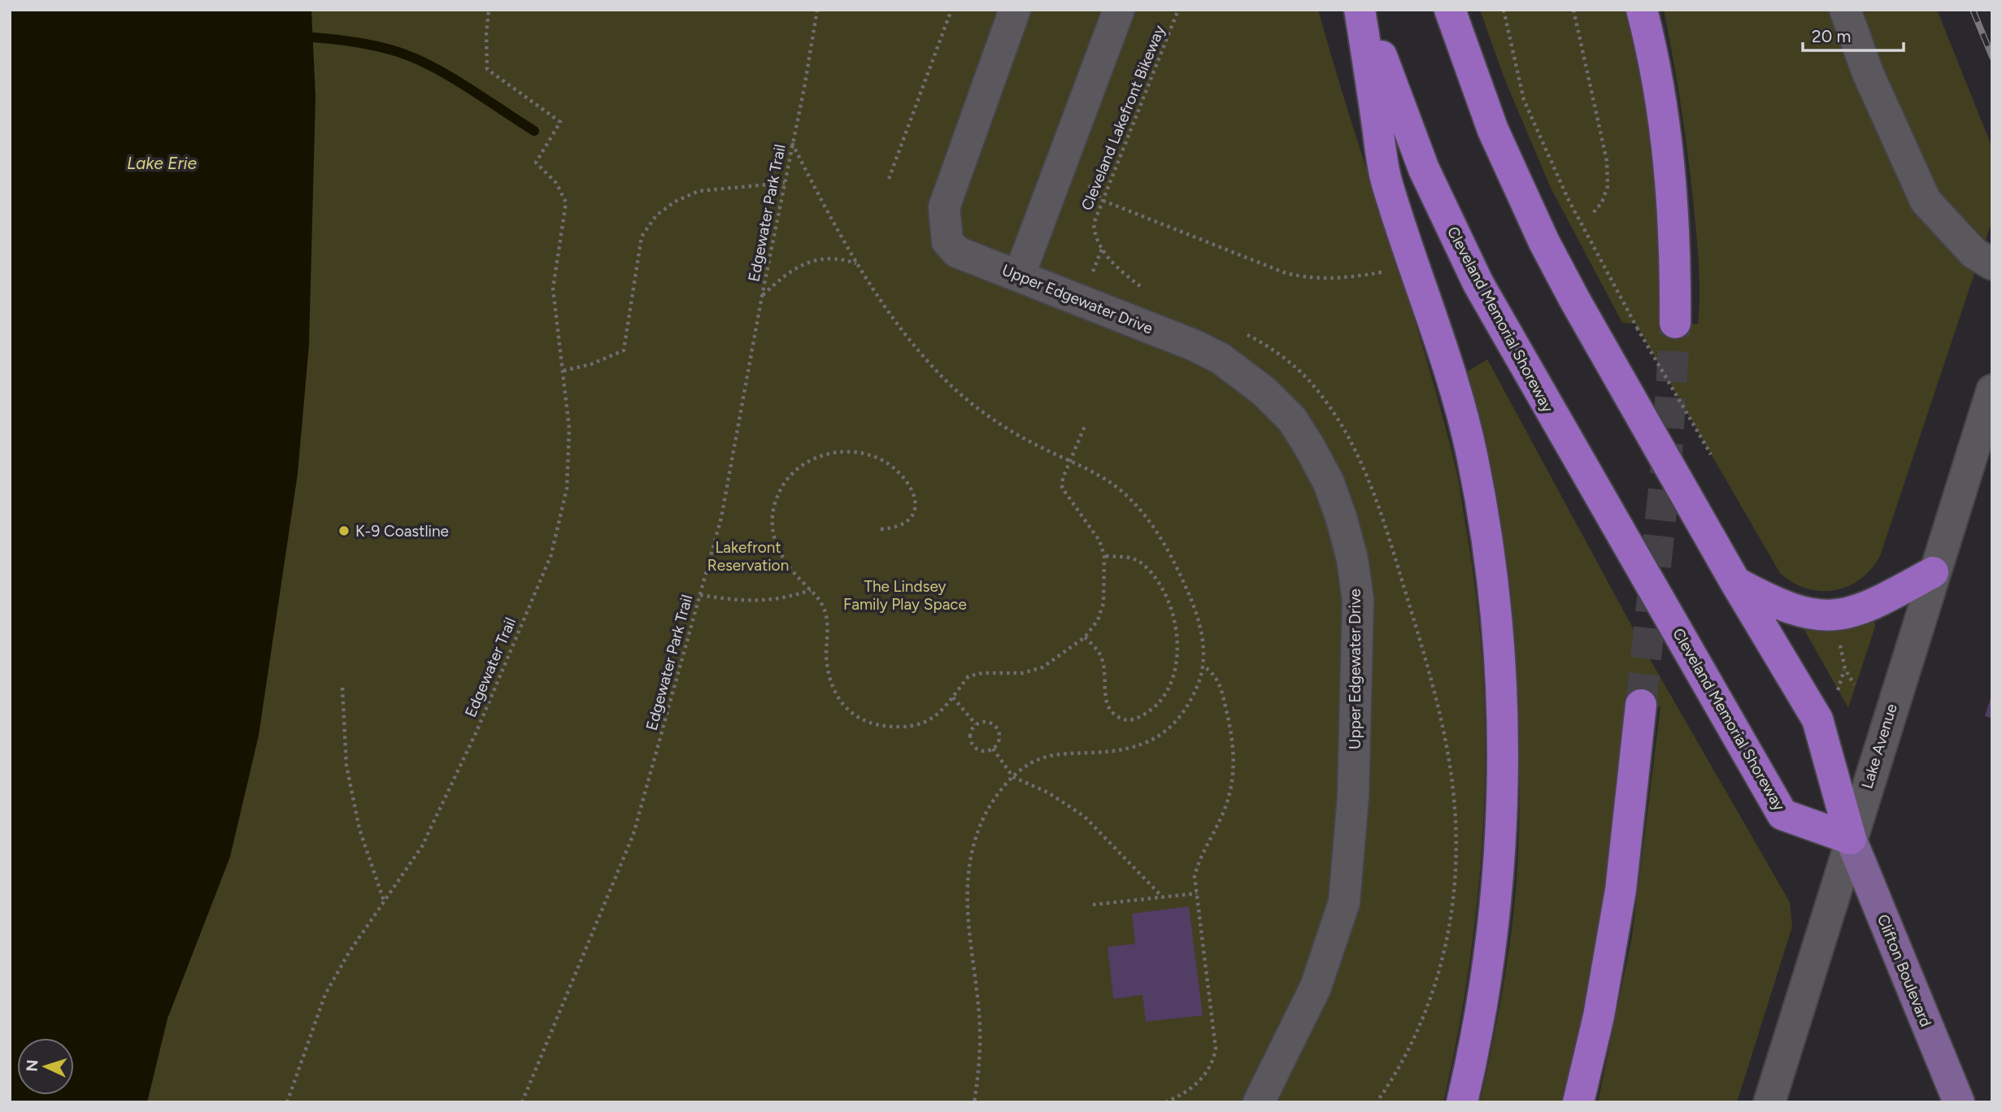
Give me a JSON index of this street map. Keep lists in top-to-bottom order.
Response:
{
  "streets": {
    "highway": ["Cleveland Memorial Shoreway"],
    "main road": ["Clifton Boulevard"],
    "street": ["Upper Edgewater Drive", "Lake Avenue"],
    "path": ["Cleveland Lakefront Bikeway", "Edgewater Park Trail", "Edgewater Trail"]
  },
  "crossings": [
    ["Cleveland Memorial Shoreway", "Lake Avenue"],
    ["Cleveland Memorial Shoreway", "Clifton Boulevard"],
    ["Lake Avenue", "Clifton Boulevard"]
  ],
  "water": ["Lake Erie"],
  "parks": ["Lakefront Reservation", "The Lindsey Family Play Space"],
  "places": ["K-9 Coastline"],
  "scale_bar": "20 m",
  "north": "left"
}
